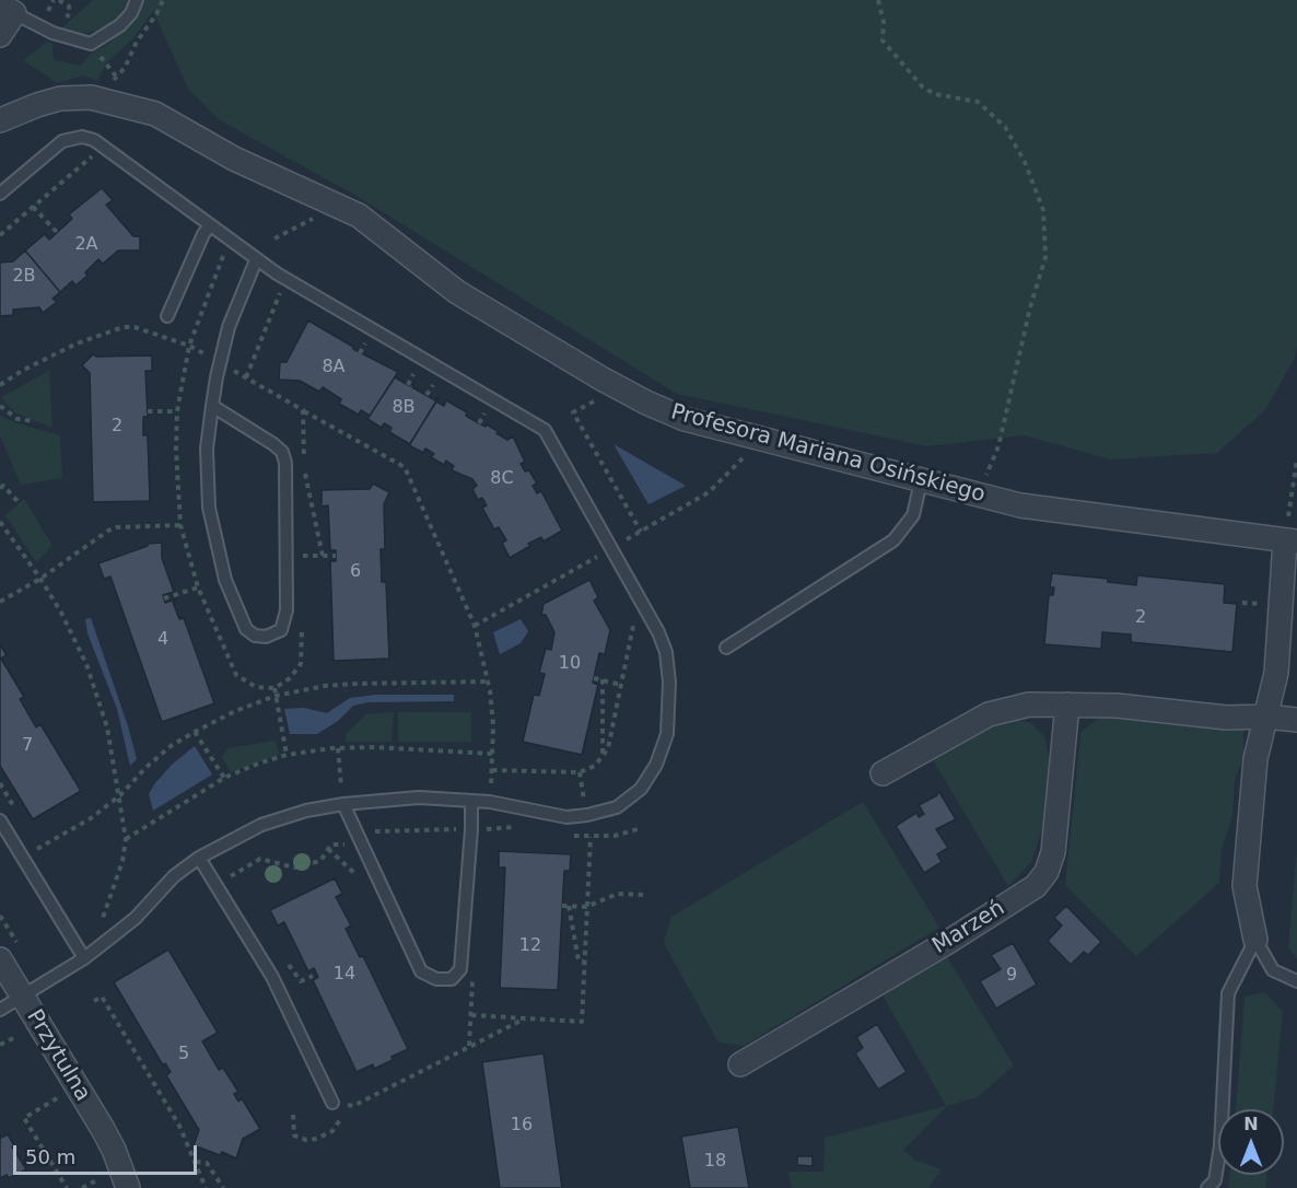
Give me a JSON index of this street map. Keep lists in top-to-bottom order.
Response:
{
  "streets": {
    "street": ["Profesora Mariana Osińskiego", "Marzeń", "Przytulna"]
  },
  "house_numbers": [
    "2A",
    "2B",
    "8A",
    "8B",
    "2",
    "8C",
    "6",
    "2",
    "4",
    "10",
    "7",
    "12",
    "14",
    "9",
    "5",
    "16",
    "18"
  ],
  "scale_bar": "50 m",
  "north": "top"
}
